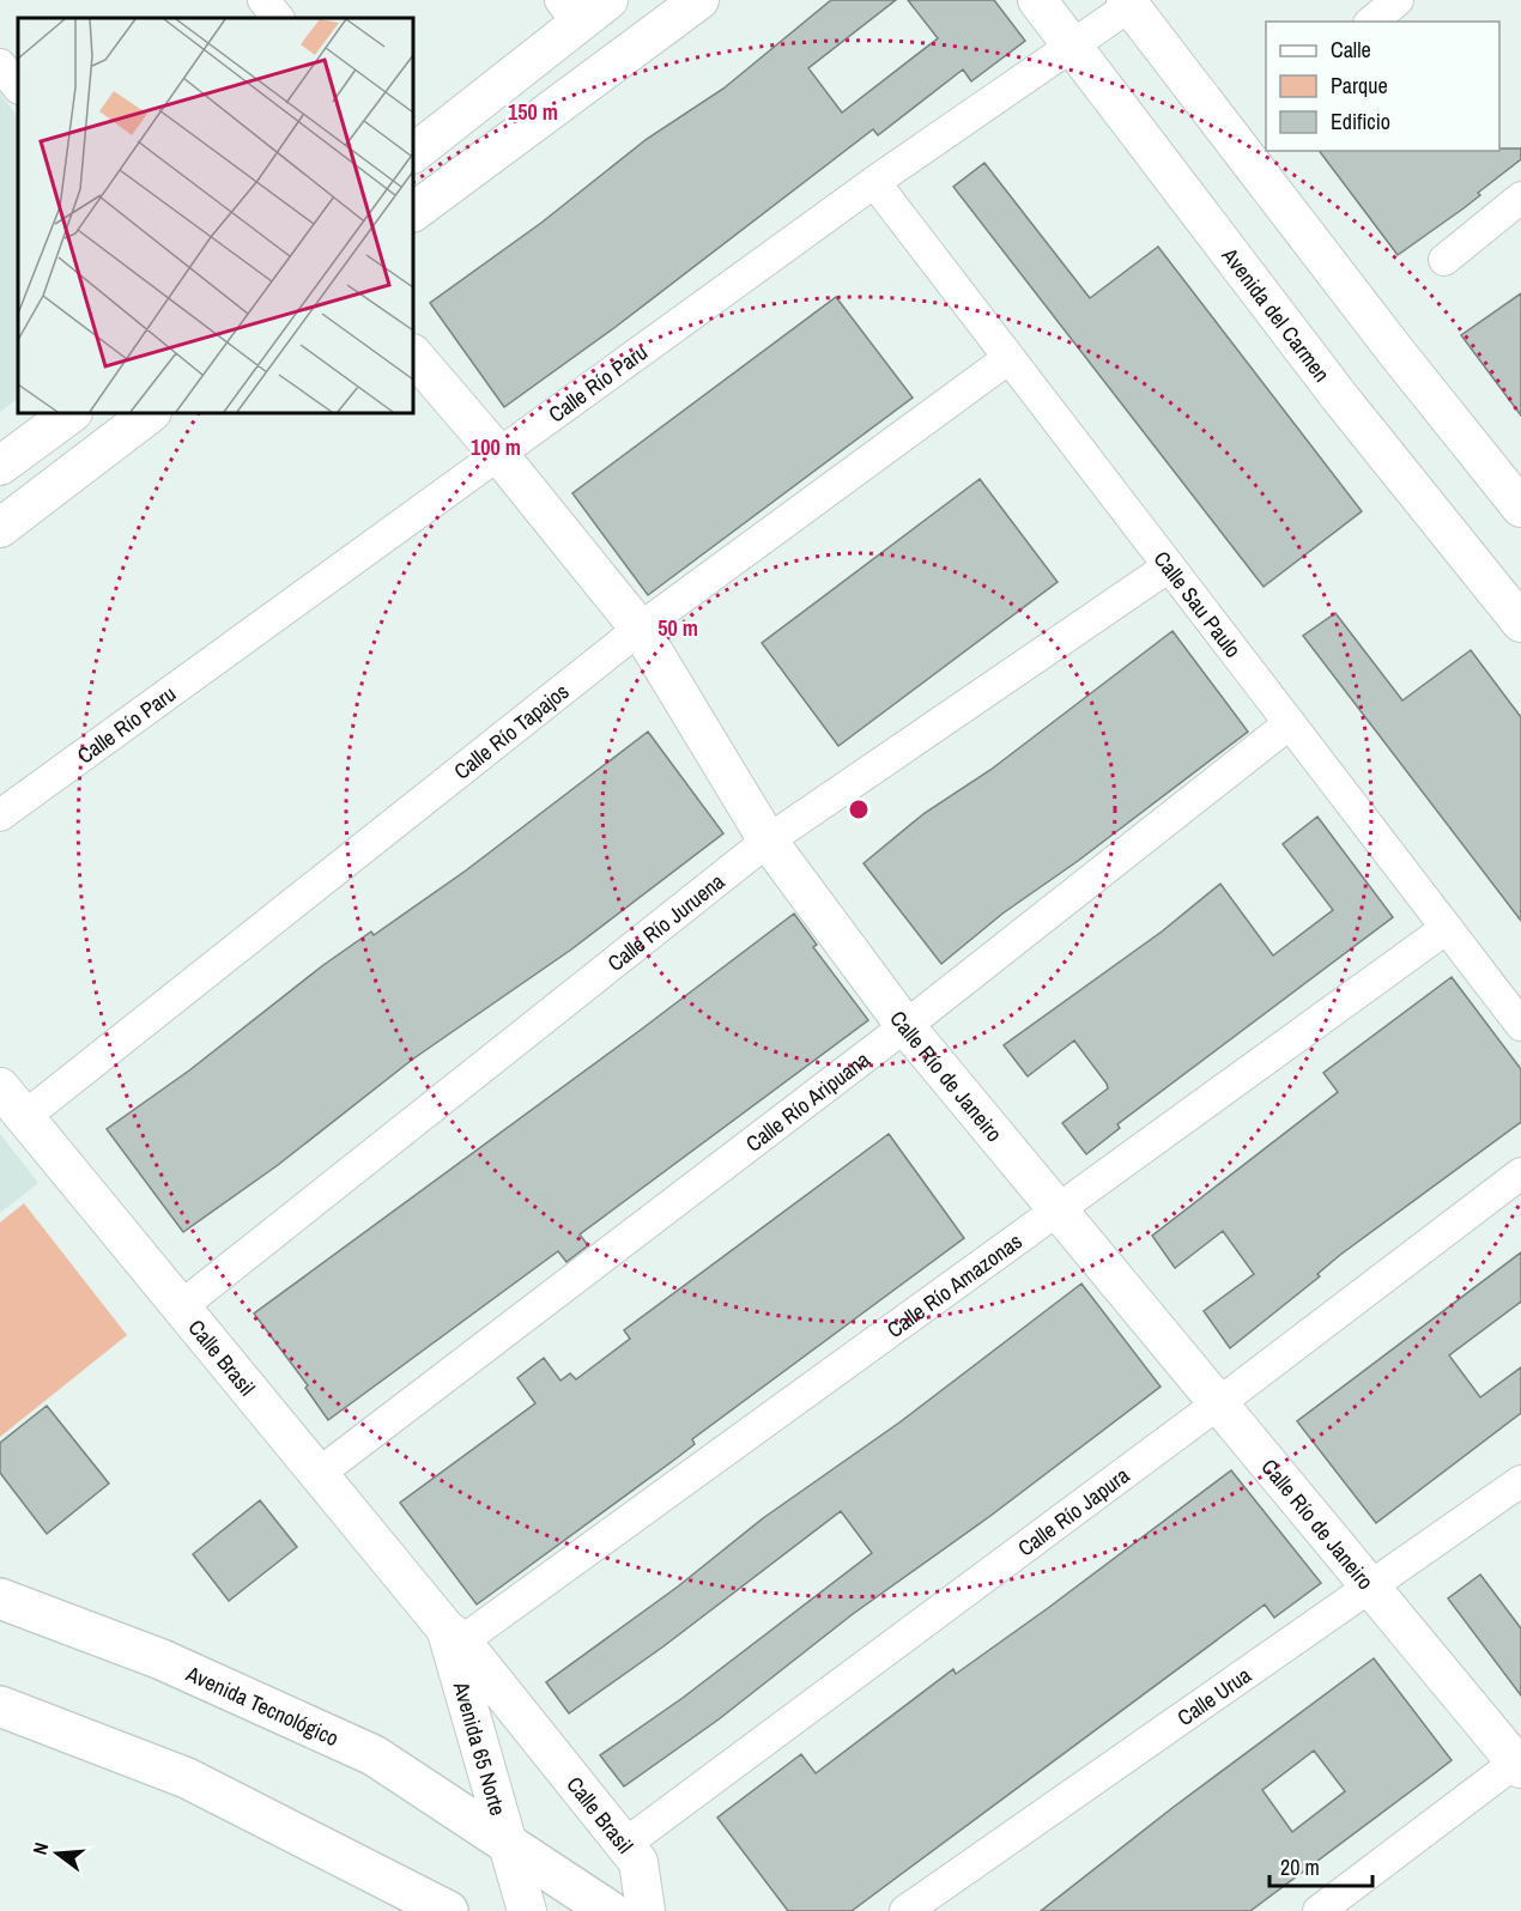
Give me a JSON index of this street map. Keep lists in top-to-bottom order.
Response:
{
  "streets": {
    "main road": ["Avenida Tecnológico"],
    "street": [
      "Avenida del Carmen",
      "Calle Río Paru",
      "Calle Sau Paulo",
      "Calle Río Tapajos",
      "Calle Río Juruena",
      "Calle Río de Janeiro",
      "Calle Río Aripuana",
      "Calle Río Amazonas",
      "Calle Brasil",
      "Calle Río Japura",
      "Calle Urua",
      "Avenida 65 Norte"
    ]
  },
  "crossings": [
    ["Avenida del Carmen", "Calle Río Paru"],
    ["Calle Río Paru", "Calle Sau Paulo"],
    ["Calle Río Paru", "Calle Río de Janeiro"],
    ["Calle Sau Paulo", "Calle Río Tapajos"],
    ["Calle Sau Paulo", "Calle Río Juruena"],
    ["Calle Sau Paulo", "Calle Río Aripuana"],
    ["Calle Sau Paulo", "Calle Río Amazonas"],
    ["Calle Río Tapajos", "Calle Río de Janeiro"],
    ["Calle Río Tapajos", "Calle Brasil"],
    ["Calle Río Juruena", "Calle Río de Janeiro"],
    ["Calle Río Juruena", "Calle Brasil"],
    ["Calle Río de Janeiro", "Calle Río Aripuana"],
    ["Calle Río de Janeiro", "Calle Río Amazonas"],
    ["Calle Río de Janeiro", "Calle Río Japura"],
    ["Calle Río de Janeiro", "Calle Urua"],
    ["Calle Río Aripuana", "Calle Brasil"],
    ["Calle Río Amazonas", "Calle Brasil"],
    ["Calle Río Amazonas", "Avenida 65 Norte"],
    ["Calle Brasil", "Calle Río Japura"],
    ["Calle Brasil", "Avenida 65 Norte"],
    ["Avenida Tecnológico", "Avenida 65 Norte"]
  ],
  "legend": ["Calle", "Parque", "Edificio"],
  "scale_bar": "20 m",
  "north": "left",
  "rings": ["150 m", "100 m", "50 m"]
}
